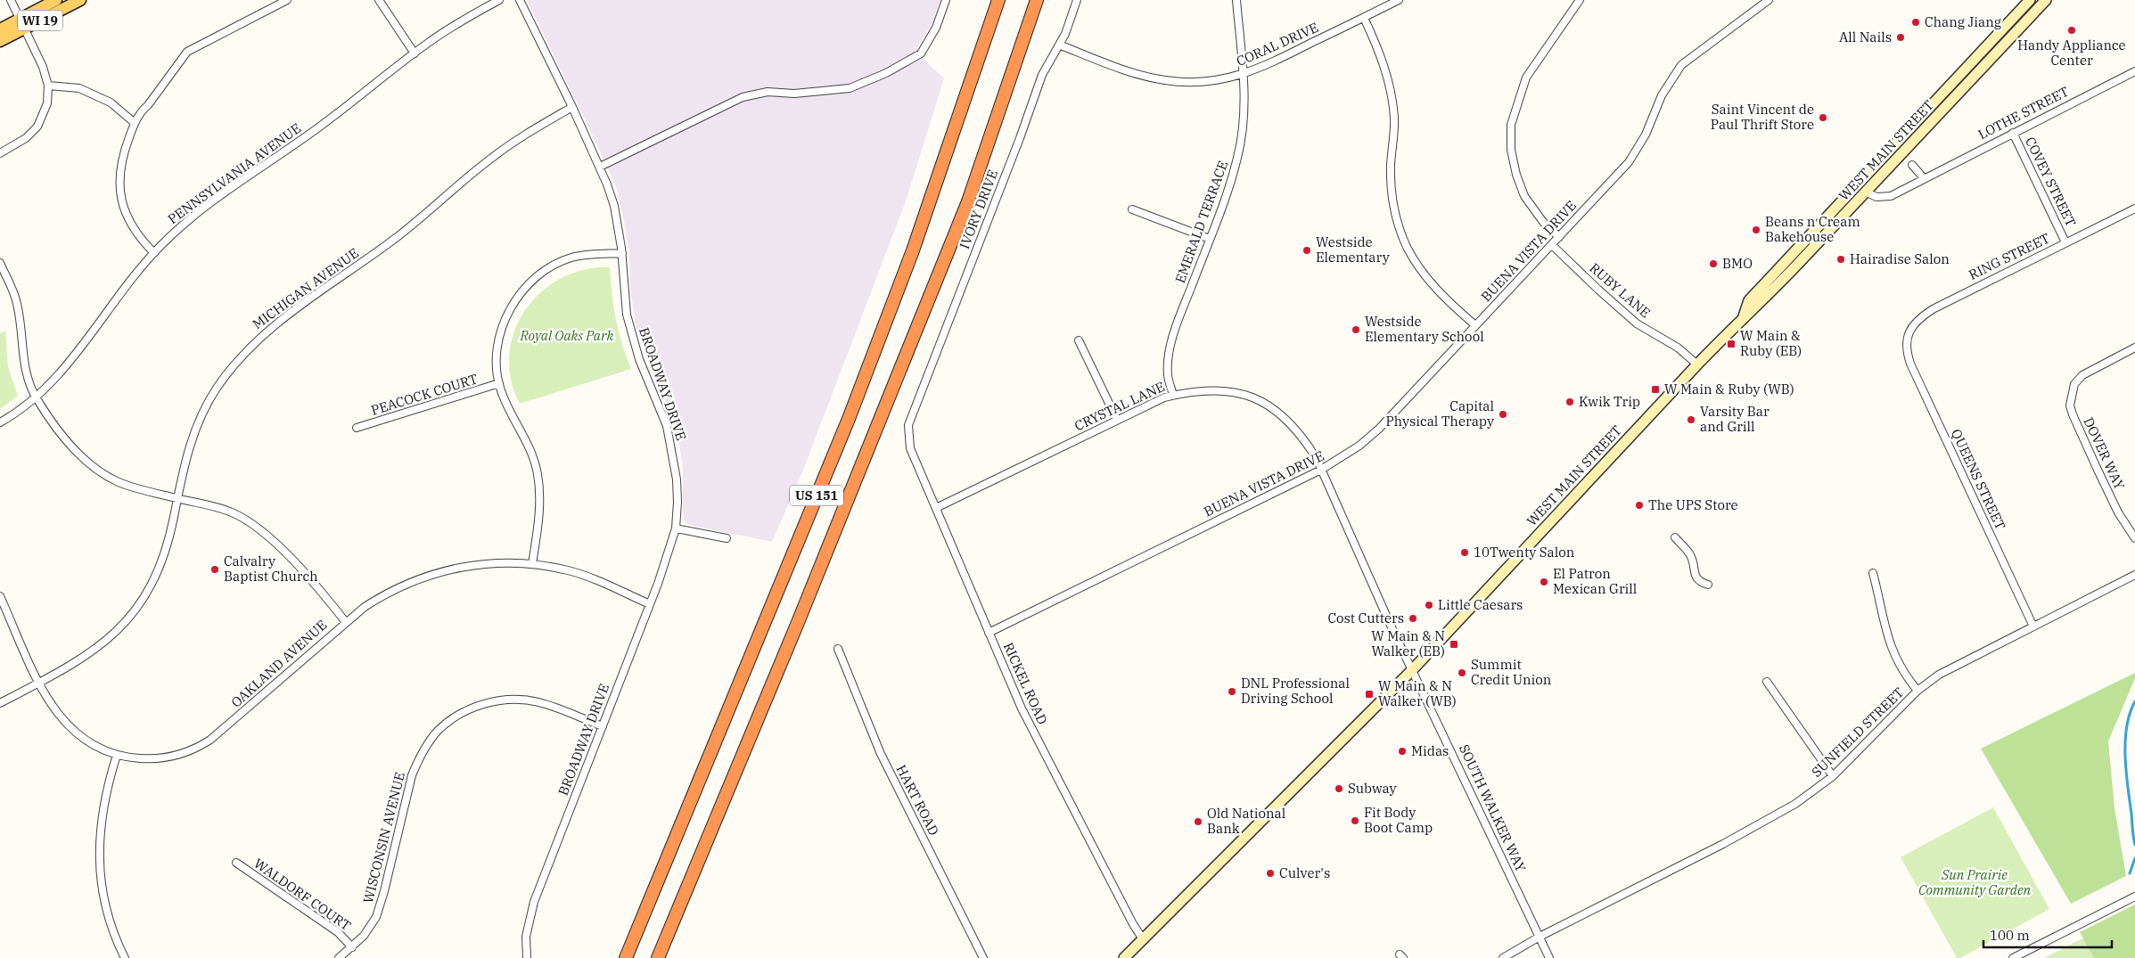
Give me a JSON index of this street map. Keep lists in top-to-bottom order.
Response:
{
  "streets": {
    "highway": ["US 151"],
    "main road": ["WI 19", "WEST MAIN STREET"],
    "street": [
      "CORAL DRIVE",
      "LOTHE STREET",
      "PENNSYLVANIA AVENUE",
      "COVEY STREET",
      "IVORY DRIVE",
      "EMERALD TERRACE",
      "BUENA VISTA DRIVE",
      "RING STREET",
      "MICHIGAN AVENUE",
      "RUBY LANE",
      "BROADWAY DRIVE",
      "PEACOCK COURT",
      "CRYSTAL LANE",
      "DOVER WAY",
      "QUEENS STREET",
      "OAKLAND AVENUE",
      "RICKEL ROAD",
      "SUNFIELD STREET",
      "HART ROAD",
      "SOUTH WALKER WAY",
      "WISCONSIN AVENUE",
      "WALDORF COURT"
    ]
  },
  "crossings": [
    ["CORAL DRIVE", "IVORY DRIVE"],
    ["CORAL DRIVE", "EMERALD TERRACE"],
    ["LOTHE STREET", "WEST MAIN STREET"],
    ["LOTHE STREET", "COVEY STREET"],
    ["WEST MAIN STREET", "RUBY LANE"],
    ["WEST MAIN STREET", "CRYSTAL LANE"],
    ["WEST MAIN STREET", "RICKEL ROAD"],
    ["WEST MAIN STREET", "SOUTH WALKER WAY"],
    ["COVEY STREET", "RING STREET"],
    ["IVORY DRIVE", "RICKEL ROAD"],
    ["EMERALD TERRACE", "CRYSTAL LANE"],
    ["BUENA VISTA DRIVE", "RUBY LANE"],
    ["BUENA VISTA DRIVE", "CRYSTAL LANE"],
    ["BUENA VISTA DRIVE", "RICKEL ROAD"],
    ["RING STREET", "QUEENS STREET"],
    ["MICHIGAN AVENUE", "BROADWAY DRIVE"],
    ["MICHIGAN AVENUE", "OAKLAND AVENUE"],
    ["BROADWAY DRIVE", "OAKLAND AVENUE"],
    ["BROADWAY DRIVE", "WISCONSIN AVENUE"],
    ["CRYSTAL LANE", "RICKEL ROAD"],
    ["CRYSTAL LANE", "SOUTH WALKER WAY"],
    ["QUEENS STREET", "SUNFIELD STREET"],
    ["SUNFIELD STREET", "SOUTH WALKER WAY"],
    ["WISCONSIN AVENUE", "WALDORF COURT"]
  ],
  "parks": ["Royal Oaks Park", "Sun Prairie Community Garden"],
  "places": {
    "other": [
      "Chang Jiang",
      "Handy Appliance Center",
      "All Nails",
      "Saint Vincent de Paul Thrift Store",
      "Beans n Cream Bakehouse",
      "Westside Elementary",
      "Hairadise Salon",
      "BMO",
      "Westside Elementary School",
      "Kwik Trip",
      "Capital Physical Therapy",
      "Varsity Bar and Grill",
      "The UPS Store",
      "10Twenty Salon",
      "Calvalry Baptist Church",
      "El Patron Mexican Grill",
      "Little Caesars",
      "Cost Cutters",
      "Summit Credit Union",
      "DNL Professional Driving School",
      "Midas",
      "Subway",
      "Fit Body Boot Camp",
      "Old National Bank",
      "Culver's"
    ],
    "transit": [
      "W Main & Ruby (EB)",
      "W Main & Ruby (WB)",
      "W Main & N Walker (EB)",
      "W Main & N Walker (WB)"
    ]
  },
  "scale_bar": "100 m"
}
